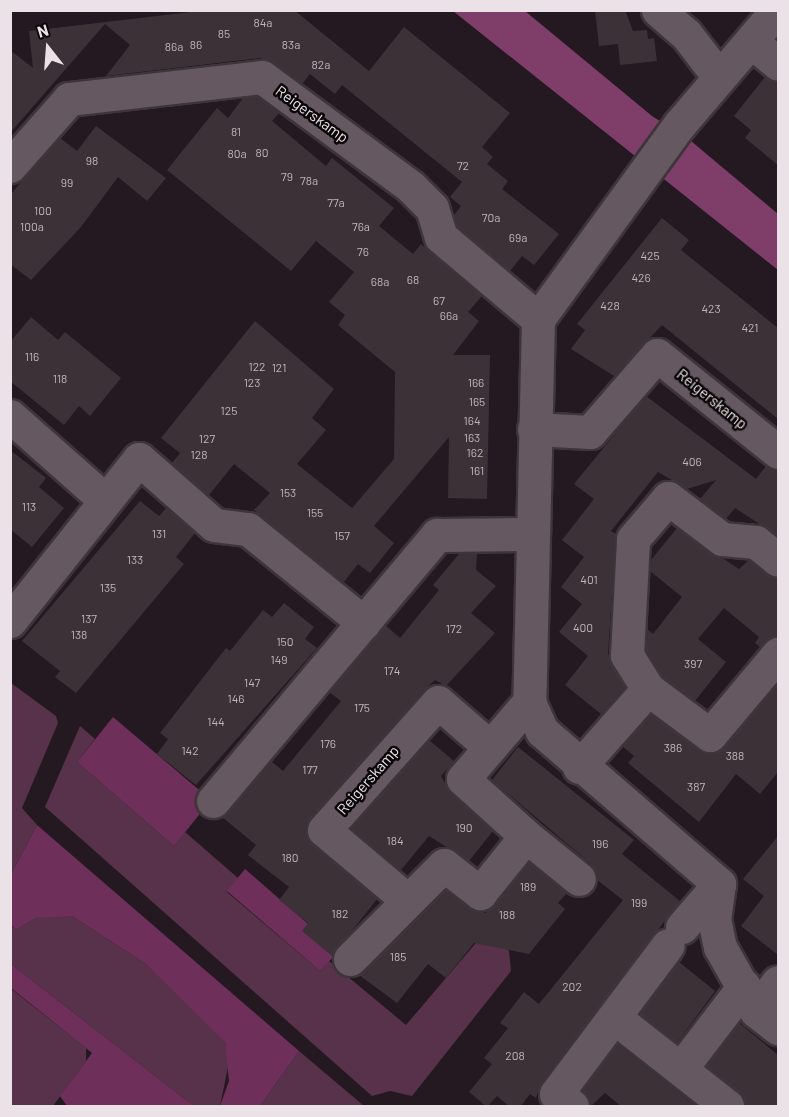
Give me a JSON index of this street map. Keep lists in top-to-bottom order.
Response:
{
  "streets": {
    "street": ["Reigerskamp"]
  },
  "house_numbers": [
    "84a",
    "85",
    "86",
    "83a",
    "86a",
    "82a",
    "81",
    "80",
    "80a",
    "98",
    "72",
    "79",
    "78a",
    "99",
    "77a",
    "100",
    "70a",
    "100a",
    "76a",
    "69a",
    "76",
    "425",
    "426",
    "68",
    "68a",
    "67",
    "428",
    "423",
    "66a",
    "421",
    "116",
    "122",
    "121",
    "118",
    "123",
    "166",
    "165",
    "125",
    "164",
    "163",
    "127",
    "162",
    "128",
    "406",
    "161",
    "153",
    "113",
    "155",
    "131",
    "157",
    "133",
    "401",
    "135",
    "137",
    "400",
    "172",
    "138",
    "150",
    "149",
    "397",
    "174",
    "147",
    "146",
    "175",
    "144",
    "176",
    "386",
    "142",
    "388",
    "177",
    "387",
    "190",
    "184",
    "196",
    "180",
    "189",
    "199",
    "182",
    "188",
    "185",
    "202",
    "208"
  ],
  "north": "top"
}
